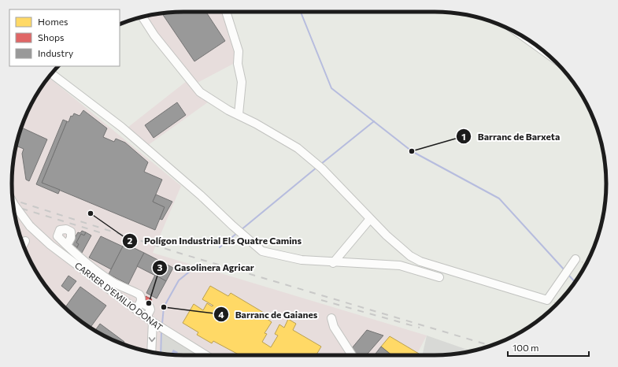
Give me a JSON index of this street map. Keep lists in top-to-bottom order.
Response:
{
  "streets": {
    "street": ["CARRER D'EMILIO DONAT"]
  },
  "places": [
    "Barranc de Barxeta",
    "Polígon Industrial Els Quatre Camins",
    "Gasolinera Agricar",
    "Barranc de Gaianes"
  ],
  "legend": ["Homes", "Shops", "Industry"],
  "scale_bar": "100 m"
}
